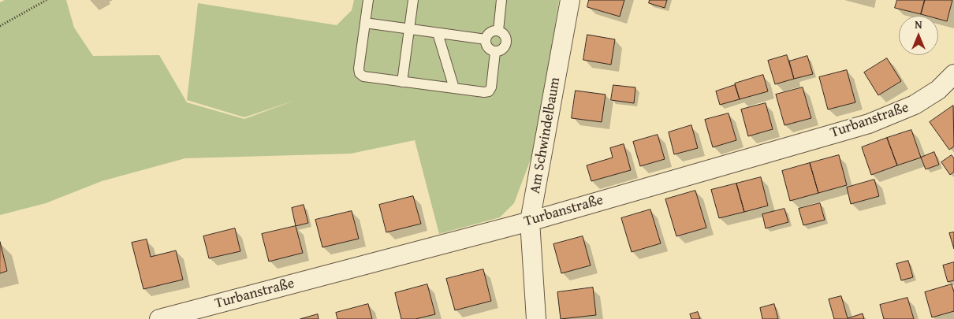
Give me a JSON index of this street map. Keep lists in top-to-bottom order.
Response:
{
  "streets": {
    "street": ["Turbanstraße", "Am Schwindelbaum"]
  },
  "crossings": [
    ["Turbanstraße", "Am Schwindelbaum"]
  ],
  "north": "top"
}
